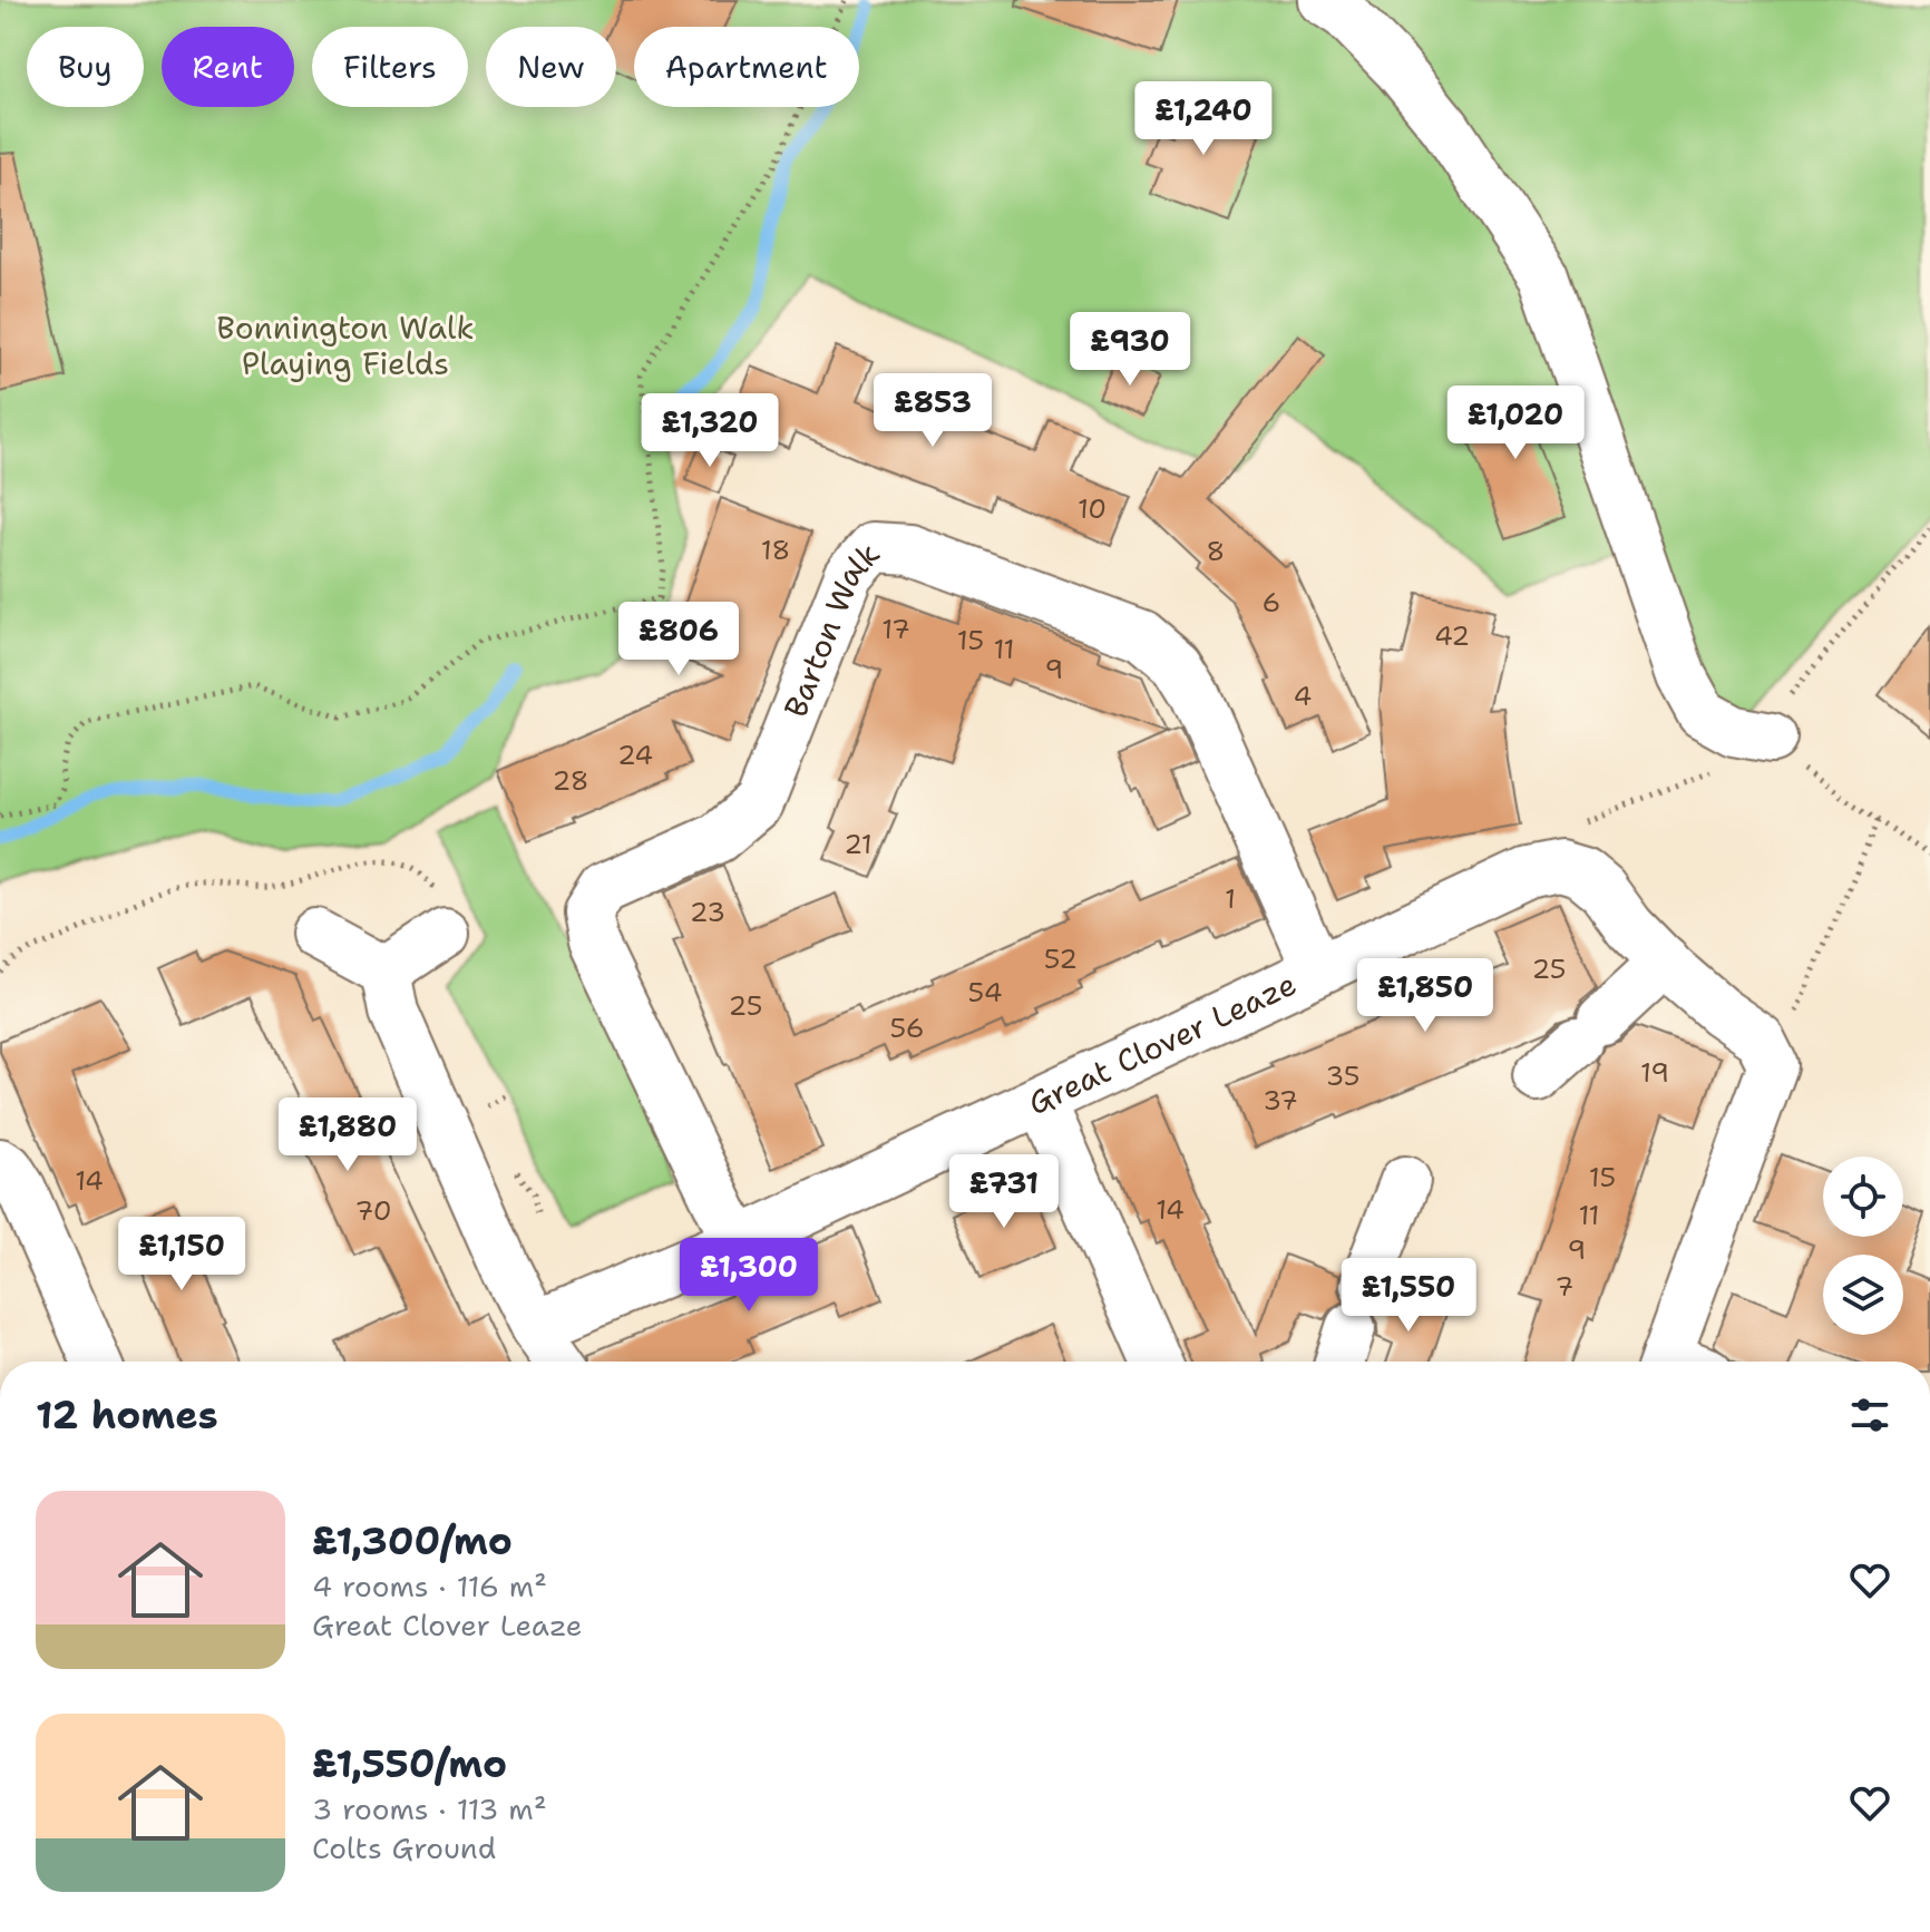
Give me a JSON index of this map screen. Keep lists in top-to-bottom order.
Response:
{
  "streets": {
    "street": ["Barton Walk", "Great Clover Leaze"]
  },
  "crossings": [
    ["Barton Walk", "Great Clover Leaze"]
  ],
  "parks": ["Bonnington Walk Playing Fields"],
  "house_numbers": [
    "10",
    "18",
    "8",
    "6",
    "17",
    "42",
    "15",
    "11",
    "9",
    "4",
    "24",
    "28",
    "21",
    "1",
    "23",
    "52",
    "25",
    "54",
    "25",
    "56",
    "19",
    "35",
    "37",
    "15",
    "14",
    "14",
    "70",
    "11",
    "9",
    "7"
  ],
  "page": {
    "chip": [
      "Buy",
      "Rent",
      "Filters",
      "New",
      "Apartment"
    ],
    "price": [
      "£1,240",
      "£930",
      "£853",
      "£1,020",
      "£1,320",
      "£806",
      "£1,850",
      "£1,880",
      "£731",
      "£1,150",
      "£1,300",
      "£1,550"
    ],
    "heading": "12 homes",
    "list": [
      {
        "name": "£1,300/mo",
        "note": "4 rooms · 116 m² · Great Clover Leaze"
      },
      {
        "name": "£1,550/mo",
        "note": "3 rooms · 113 m² · Colts Ground"
      }
    ]
  }
}
